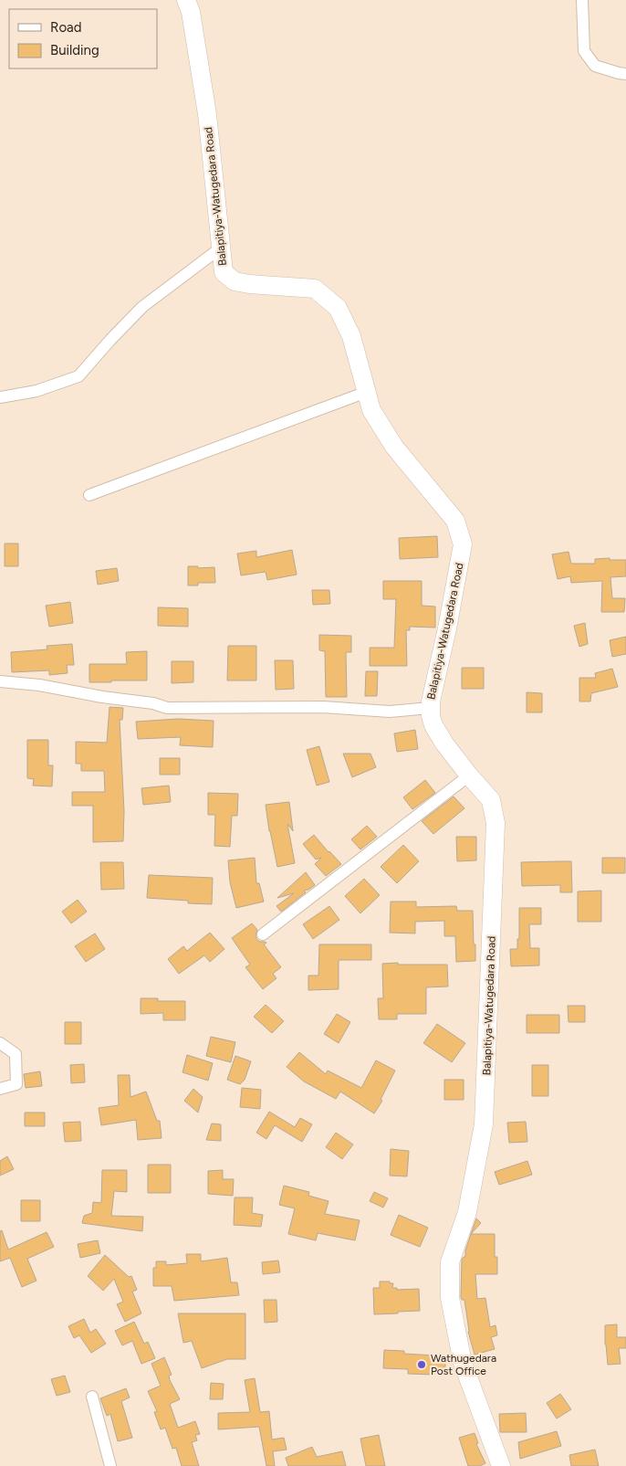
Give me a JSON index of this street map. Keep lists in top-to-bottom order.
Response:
{
  "streets": {
    "main road": ["Balapitiya-Watugedara Road"]
  },
  "places": ["Wathugedara Post Office"],
  "legend": ["Road", "Building"]
}
